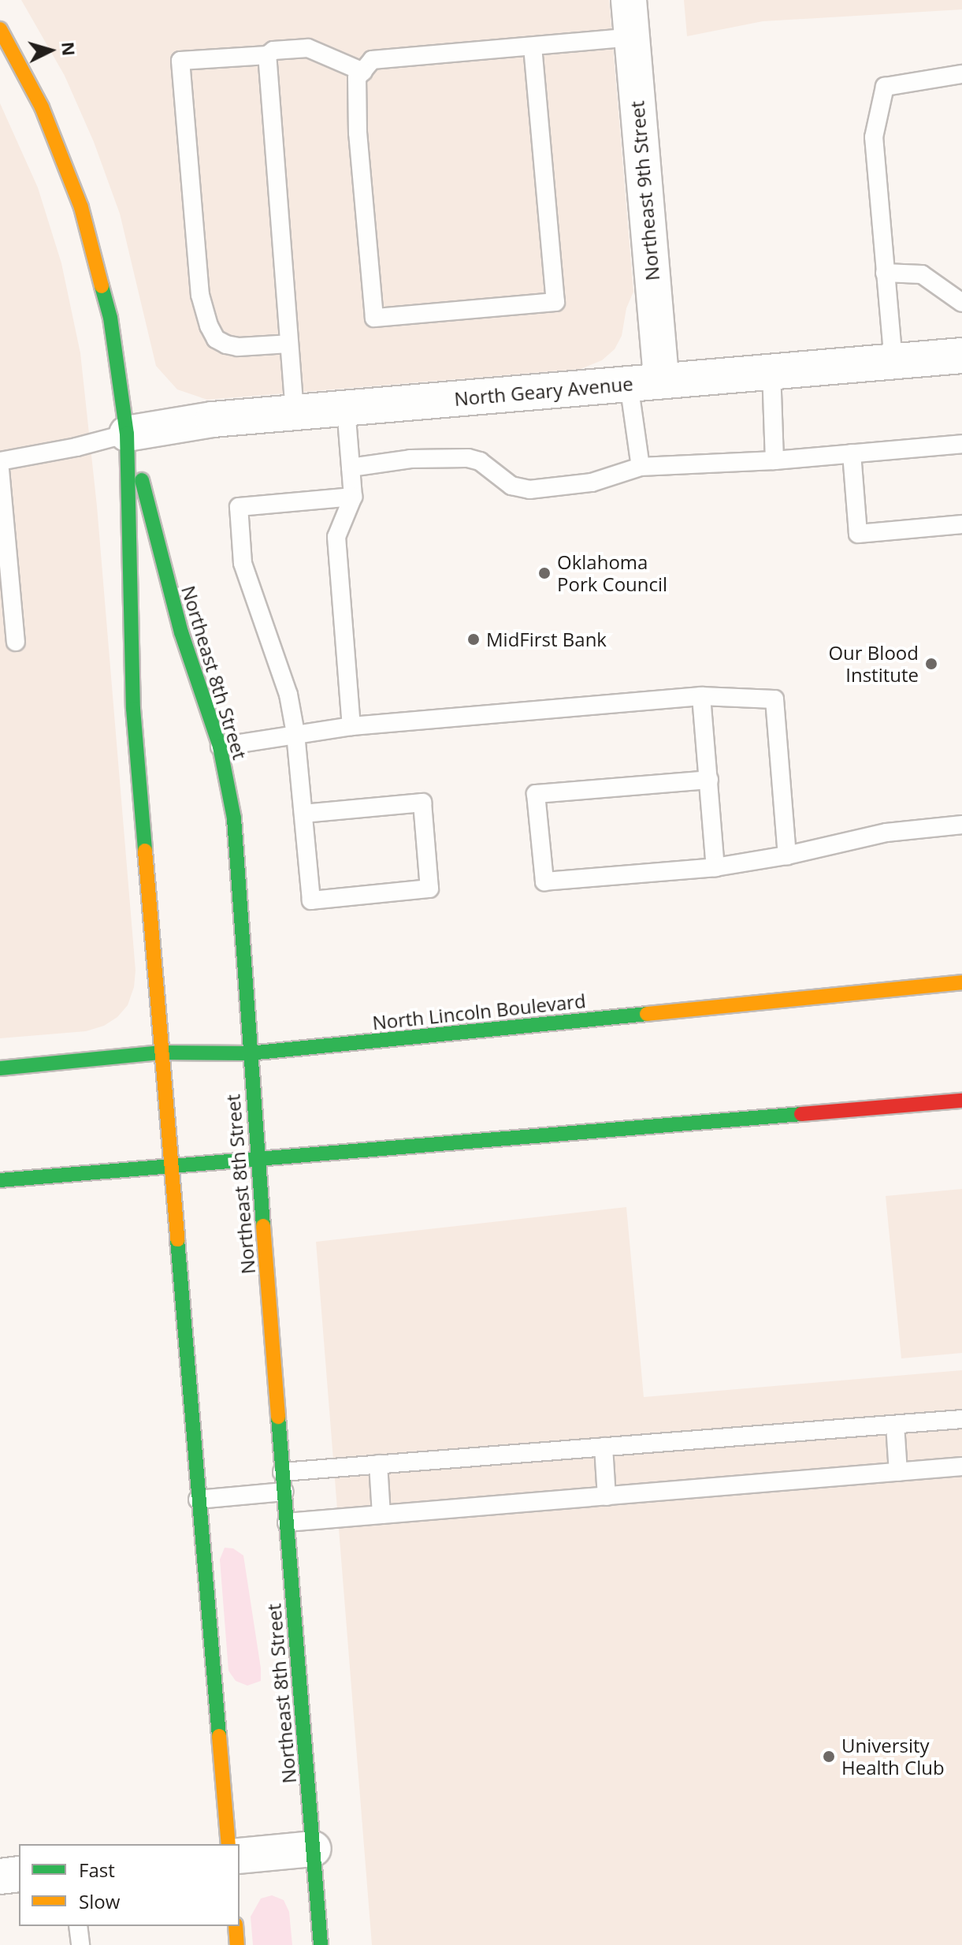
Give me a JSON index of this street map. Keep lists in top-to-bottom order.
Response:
{
  "streets": {
    "main road": ["Northeast 8th Street", "North Lincoln Boulevard"],
    "street": ["Northeast 9th Street", "North Geary Avenue"]
  },
  "crossings": [
    ["Northeast 9th Street", "North Geary Avenue"],
    ["North Geary Avenue", "Northeast 8th Street"],
    ["Northeast 8th Street", "North Lincoln Boulevard"]
  ],
  "places": [
    "Oklahoma Pork Council",
    "MidFirst Bank",
    "Our Blood Institute",
    "University Health Club"
  ],
  "legend": ["Fast", "Slow"],
  "north": "right"
}
